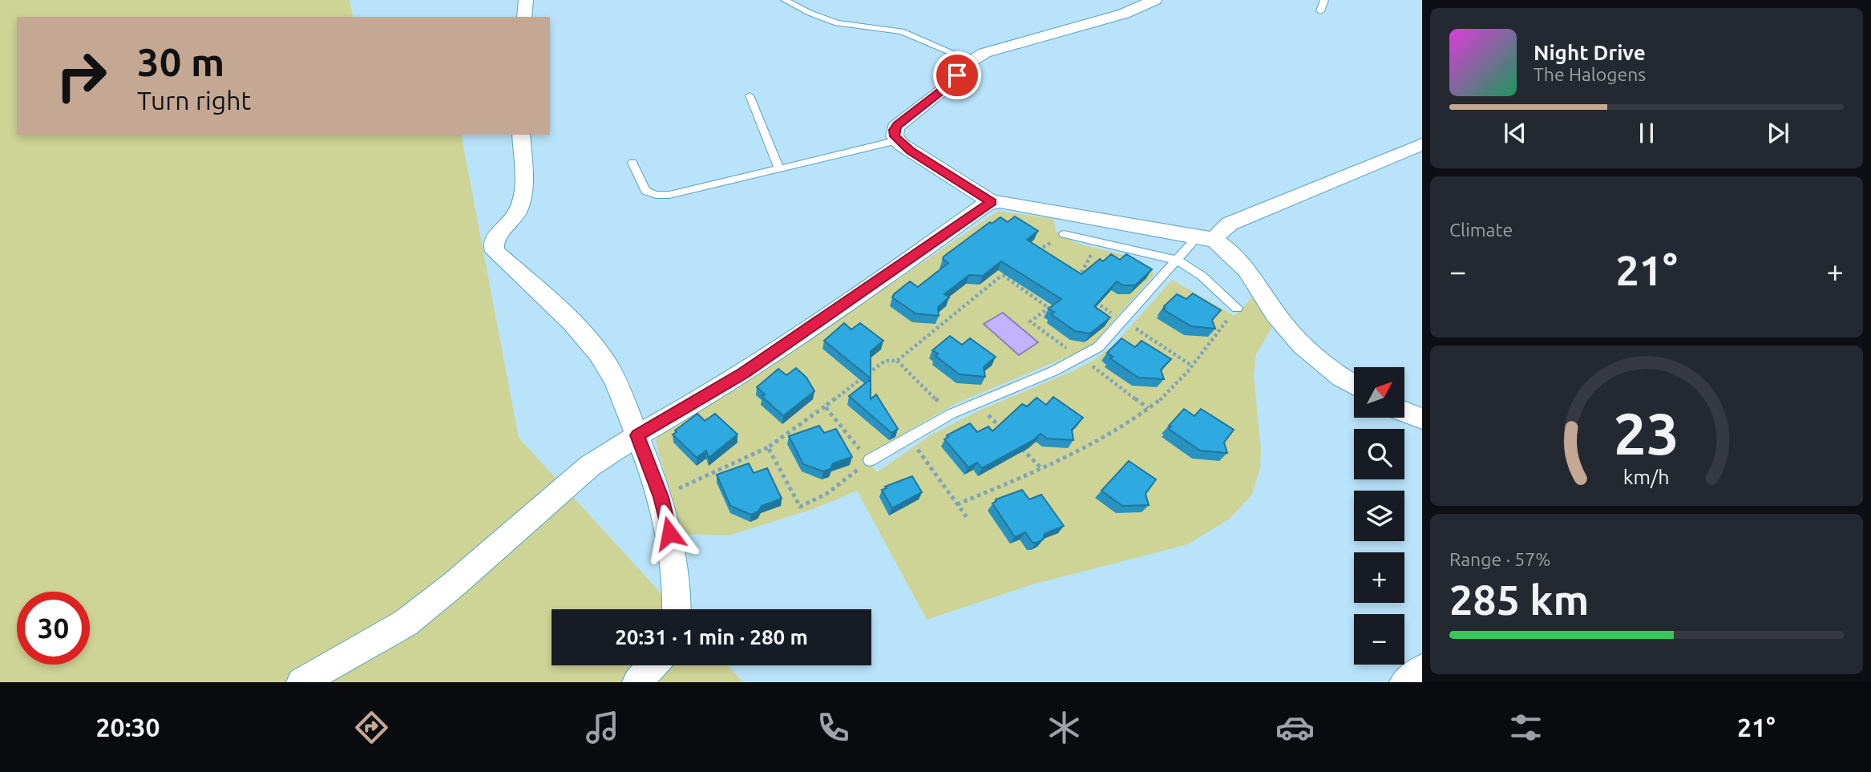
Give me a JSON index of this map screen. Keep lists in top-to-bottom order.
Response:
{
  "north": "top right",
  "page": {
    "turn": ["30 m", "Turn right"],
    "song": ["Night Drive", "The Halogens"],
    "tile": [
      "Climate",
      ["Range · 57%", "285 km"]
    ],
    "heat": ["−", "21°", "+"],
    "map_buttons": ["+", "−"],
    "limit": "30",
    "trip": "20:31 · 1 min · 280 m",
    "tabs": ["20:30", "21°"],
    "gauge": ["23", "km/h"]
  }
}
